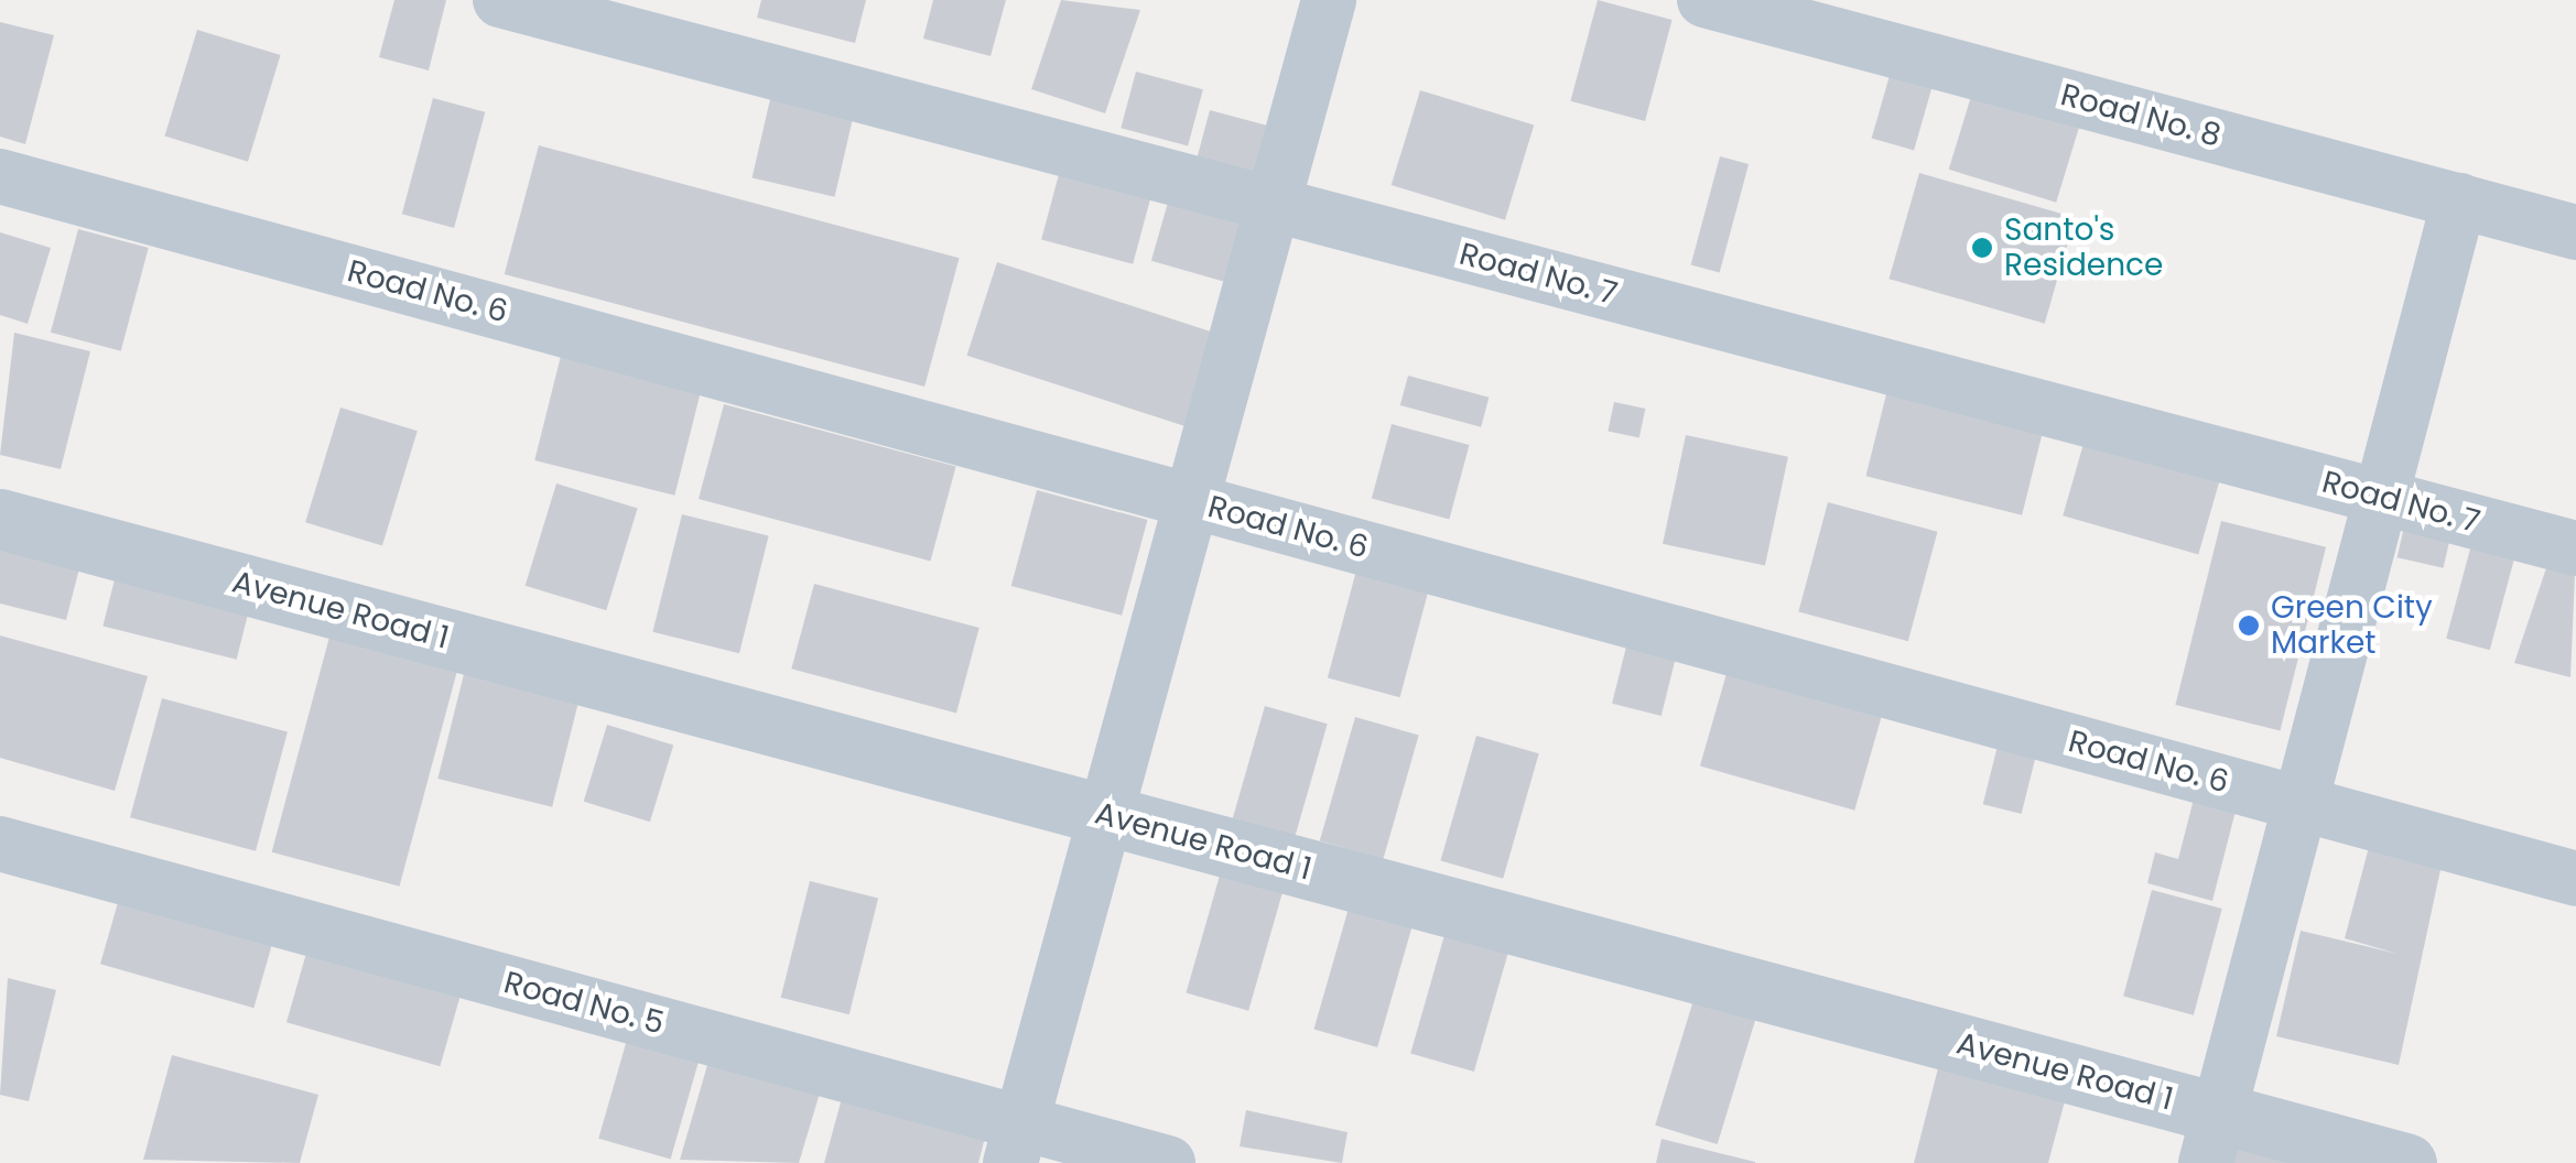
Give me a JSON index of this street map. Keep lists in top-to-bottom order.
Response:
{
  "streets": {
    "street": [
      "Road No. 8",
      "Road No. 7",
      "Road No. 6",
      "Avenue Road 1",
      "Road No. 5"
    ]
  },
  "places": ["Santo's Residence", "Green City Market"]
}
